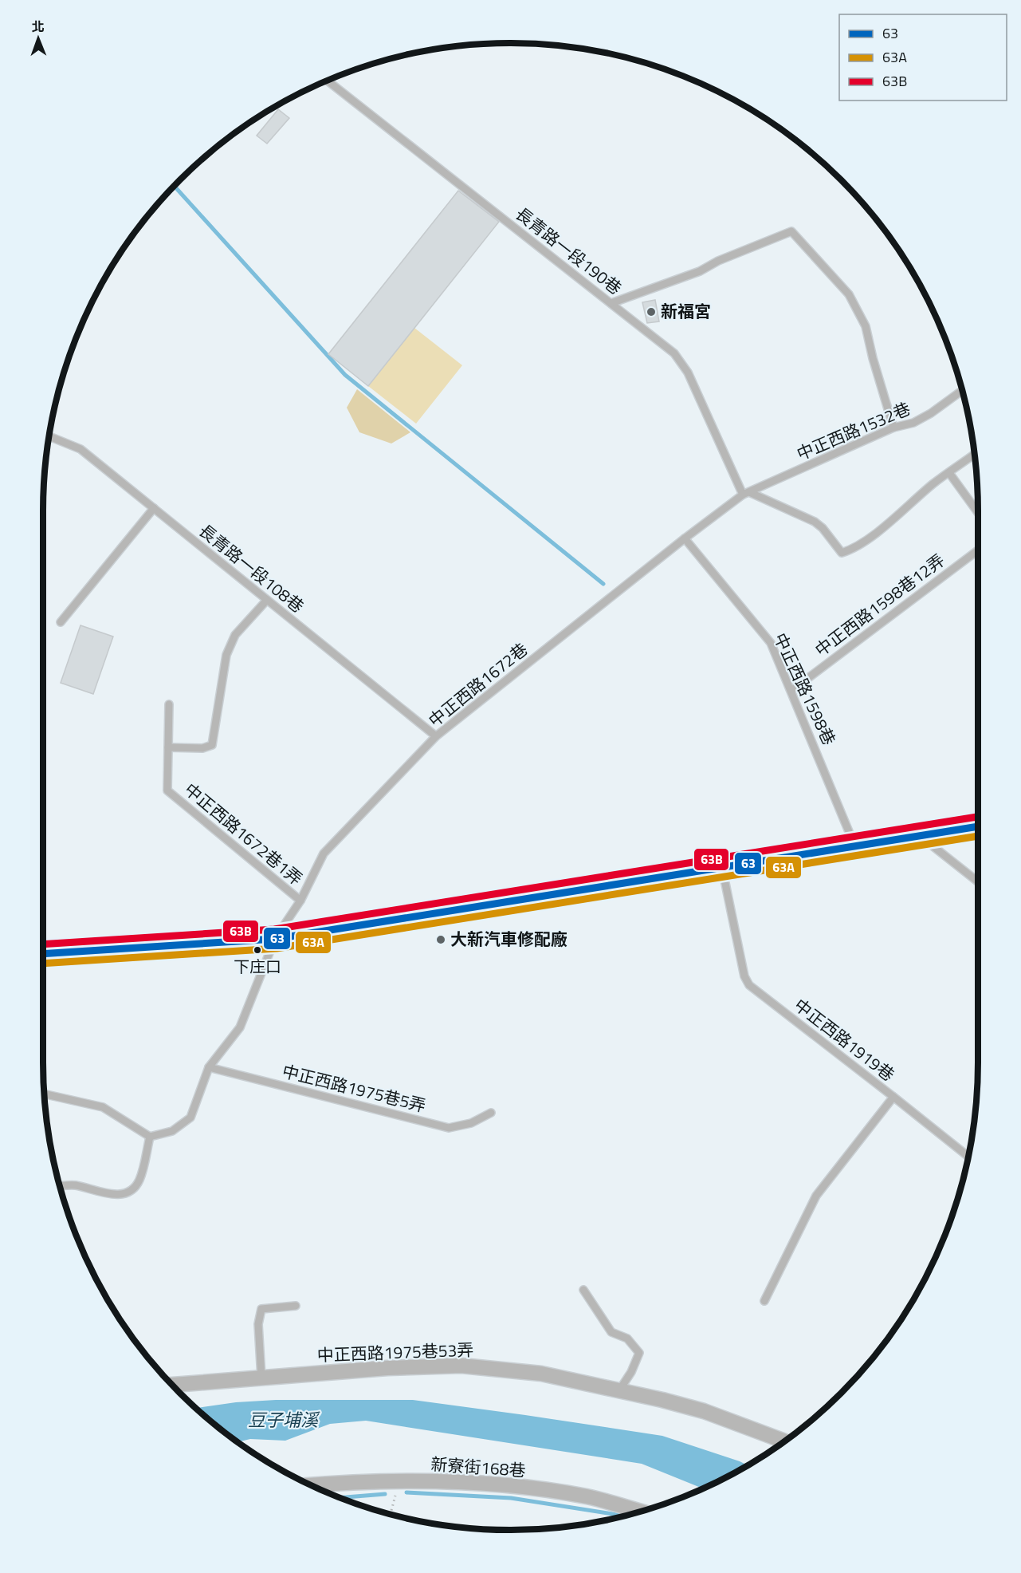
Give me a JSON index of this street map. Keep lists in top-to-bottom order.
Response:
{
  "streets": {
    "street": ["中正西路1975巷53弄", "新寮街168巷"],
    "lane": [
      "長青路一段190巷",
      "中正西路1532巷",
      "長青路一段108巷",
      "中正西路1598巷12弄",
      "中正西路1672巷",
      "中正西路1598巷",
      "中正西路1672巷1弄",
      "中正西路1919巷",
      "中正西路1975巷5弄"
    ]
  },
  "crossings": [
    ["長青路一段190巷", "中正西路1532巷"],
    ["長青路一段190巷", "中正西路1672巷"],
    ["中正西路1532巷", "中正西路1672巷"],
    ["長青路一段108巷", "中正西路1672巷"],
    ["中正西路1598巷12弄", "中正西路1598巷"],
    ["中正西路1672巷", "中正西路1598巷"],
    ["中正西路1672巷", "中正西路1672巷1弄"],
    ["中正西路1672巷", "中正西路1975巷5弄"]
  ],
  "water": ["豆子埔溪"],
  "places": ["新福宮", "大新汽車修配廠", "下庄口"],
  "lines": ["transit line 63B", "transit line 63", "transit line 63A"],
  "legend": ["63", "63A", "63B"],
  "north": "top"
}
